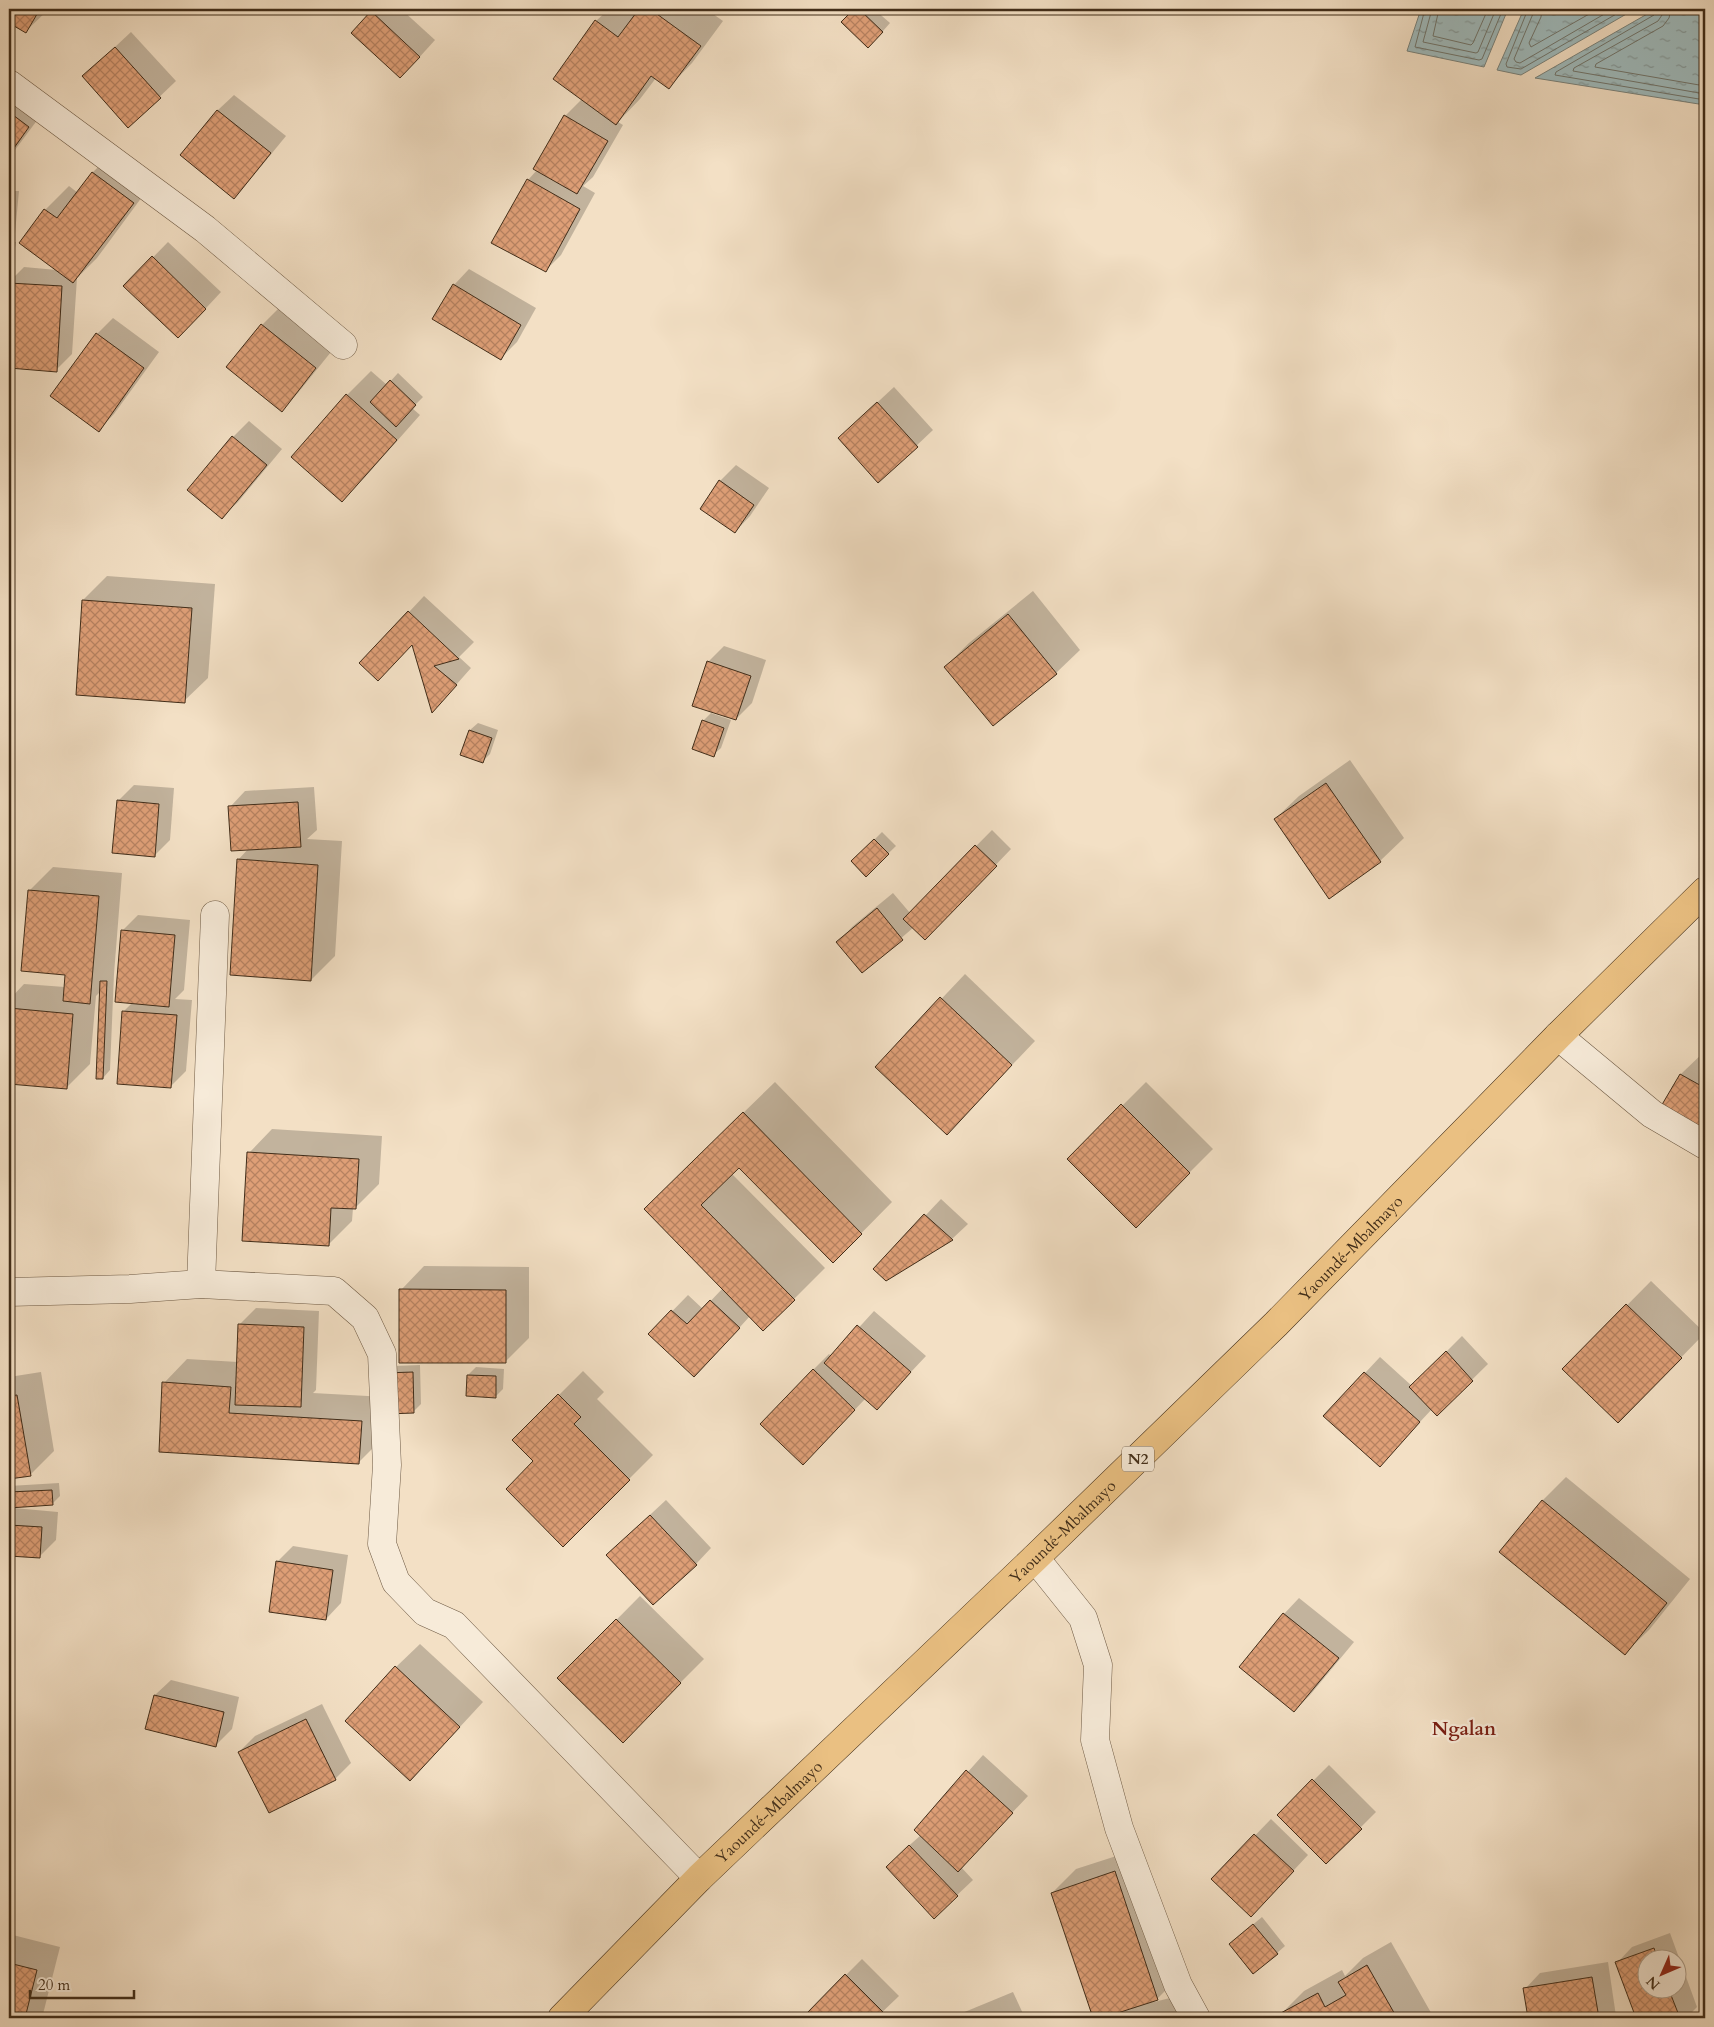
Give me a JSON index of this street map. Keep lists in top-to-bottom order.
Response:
{
  "streets": {
    "highway": ["Yaoundé-Mbalmayo", "N2"]
  },
  "districts": ["Ngalan"],
  "scale_bar": "20 m",
  "north": "bottom left"
}
